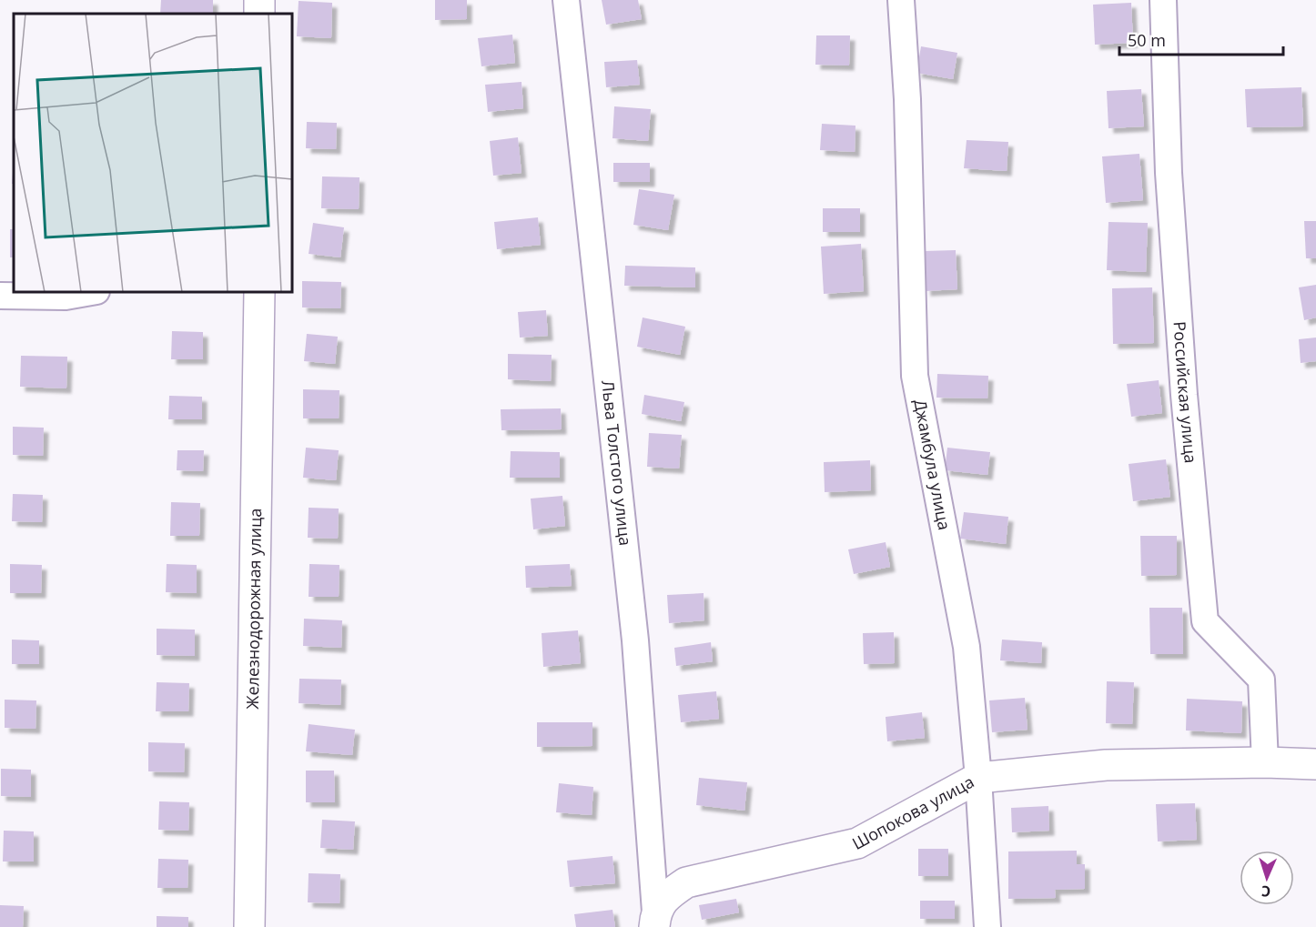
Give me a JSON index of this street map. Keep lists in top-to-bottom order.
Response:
{
  "streets": {
    "street": [
      "Российская улица",
      "Льва Толстого улица",
      "Джамбула улица",
      "Железнодорожная улица",
      "Шопокова улица"
    ]
  },
  "crossings": [
    ["Российская улица", "Шопокова улица"],
    ["Льва Толстого улица", "Шопокова улица"],
    ["Джамбула улица", "Шопокова улица"]
  ],
  "scale_bar": "50 m",
  "north": "bottom"
}
